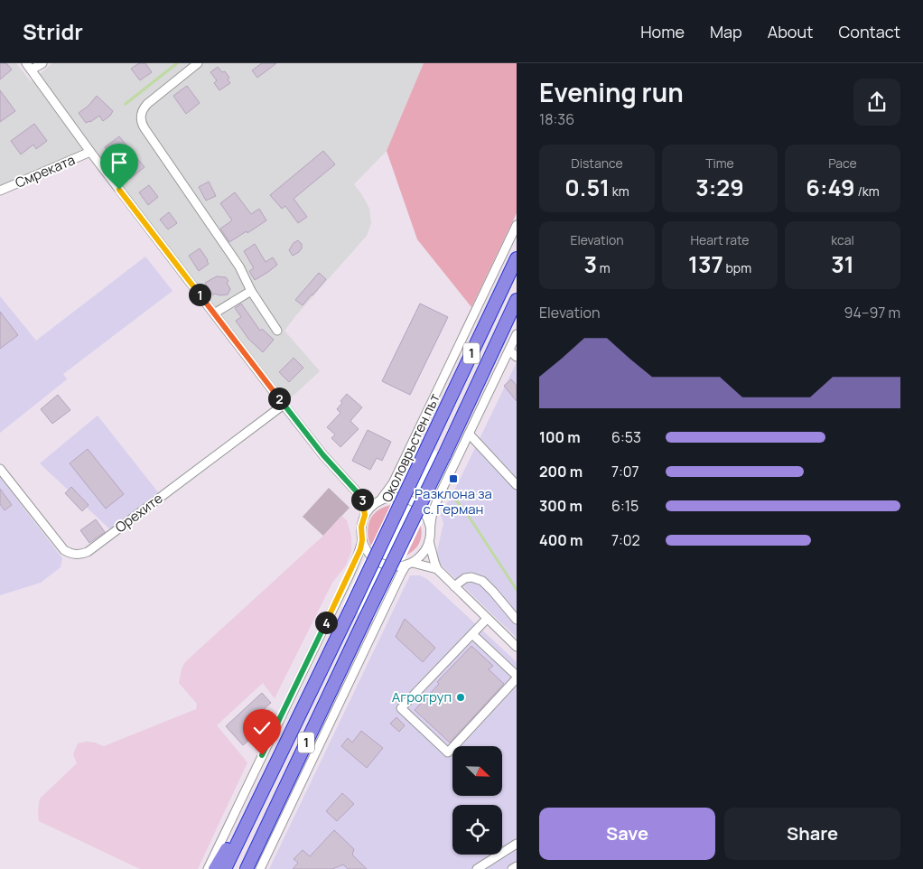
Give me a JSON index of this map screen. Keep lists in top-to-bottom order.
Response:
{
  "streets": {
    "highway": ["1", "Околовръстен път"],
    "street": ["Смреката", "Орехите"]
  },
  "places": {
    "transit": ["Разклона за с. Герман"],
    "other": ["Агрогруп"]
  },
  "north": "bottom right",
  "page": {
    "header": "Stridr",
    "nav": [
      "Home",
      "Map",
      "About",
      "Contact"
    ],
    "heading": ["Evening run", "18:36"],
    "stats": [
      ["Distance", "0.51 km"],
      ["Time", "3:29"],
      ["Pace", "6:49 /km"],
      ["Elevation", "3 m"],
      ["Heart rate", "137 bpm"],
      ["kcal", "31"]
    ],
    "pins": [
      "1",
      "2",
      "3",
      "4"
    ],
    "chart": ["Elevation", "94–97 m"],
    "list": [
      {
        "name": "100 m",
        "note": "6:53"
      },
      {
        "name": "200 m",
        "note": "7:07"
      },
      {
        "name": "300 m",
        "note": "6:15"
      },
      {
        "name": "400 m",
        "note": "7:02"
      }
    ],
    "buttons": ["Save", "Share"]
  }
}
